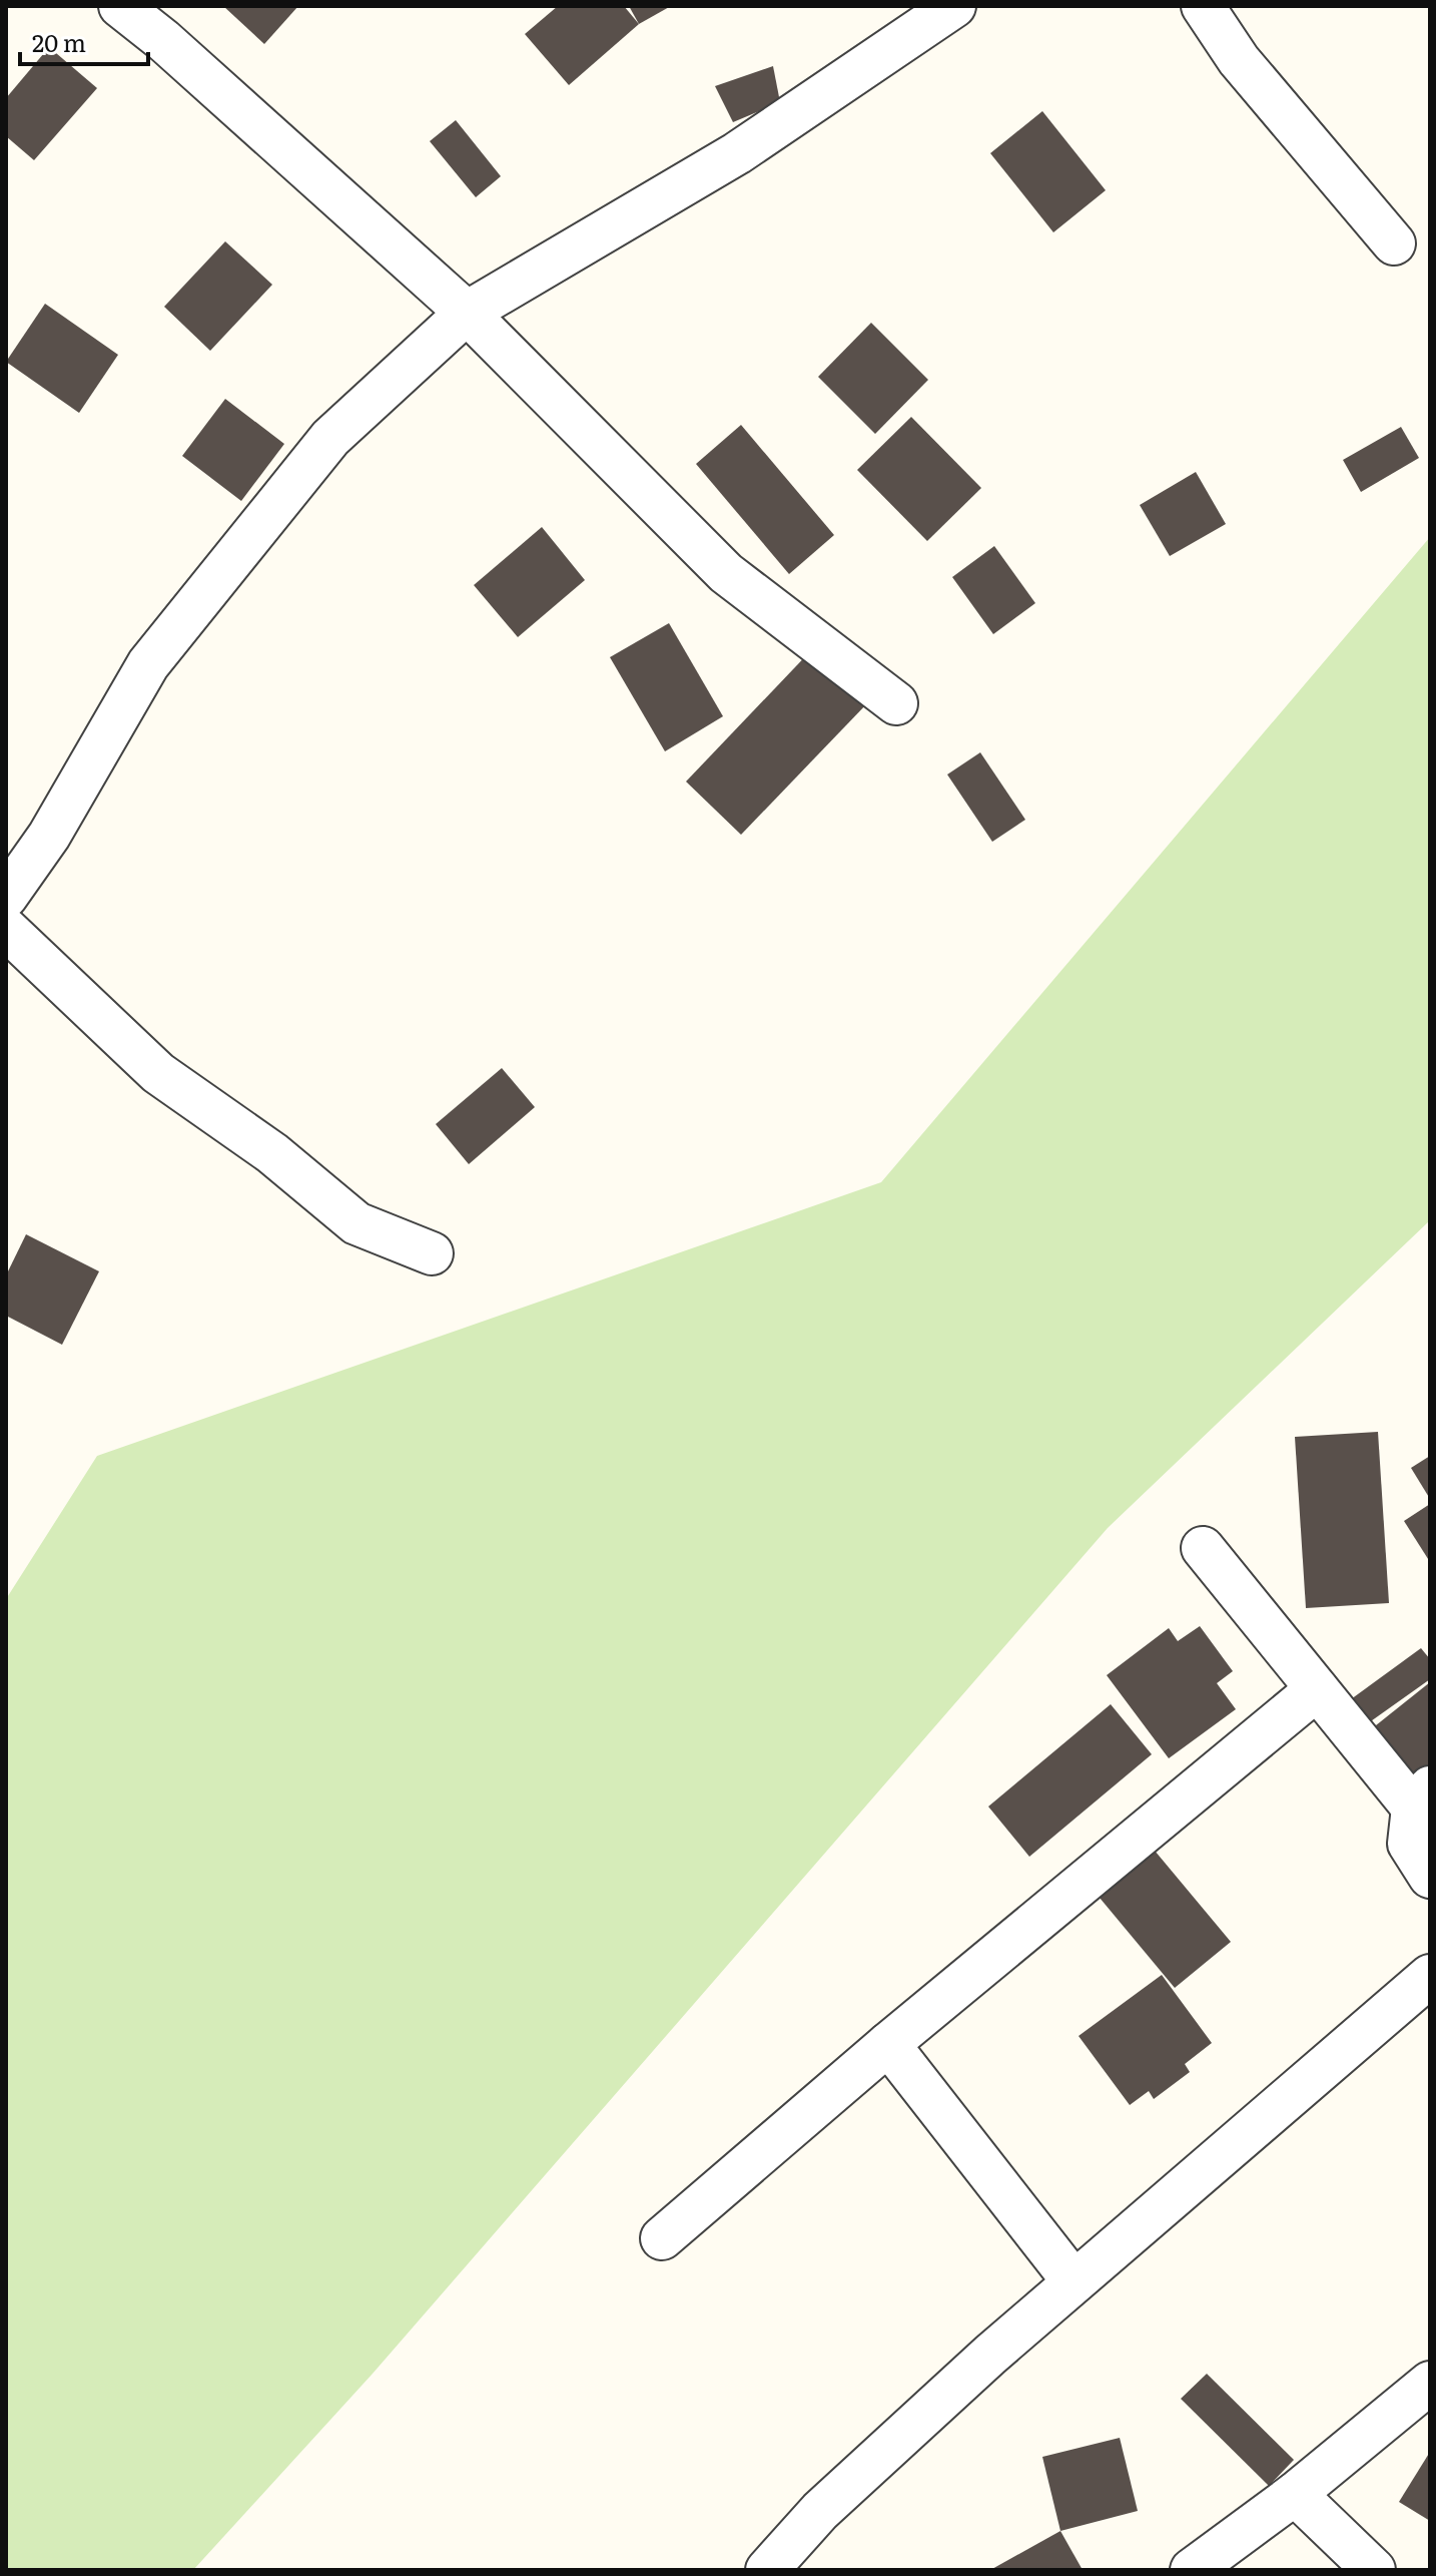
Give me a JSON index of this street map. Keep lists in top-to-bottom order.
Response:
{
  "scale_bar": "20 m"
}
